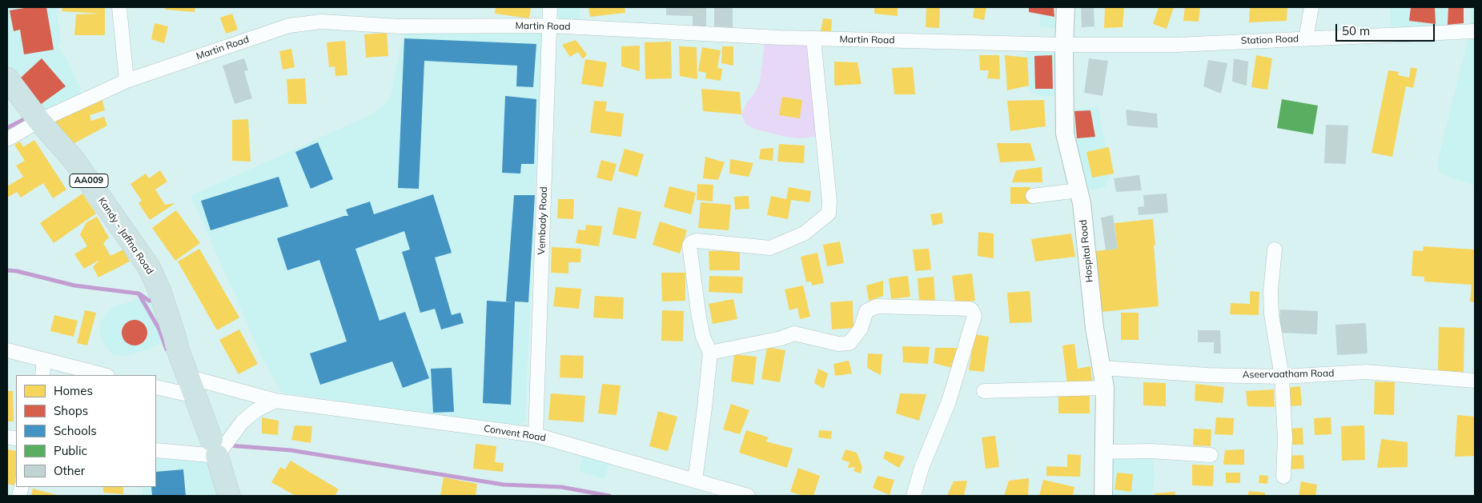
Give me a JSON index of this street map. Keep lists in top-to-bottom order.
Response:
{
  "streets": {
    "highway": ["AA009", "Kandy - Jaffna Road"],
    "street": [
      "Martin Road",
      "Station Road",
      "Vembady Road",
      "Hospital Road",
      "Aseervaatham Road",
      "Convent Road"
    ]
  },
  "crossings": [
    ["Martin Road", "Station Road"],
    ["Martin Road", "Vembady Road"],
    ["Martin Road", "Kandy - Jaffna Road"],
    ["Martin Road", "Hospital Road"],
    ["Station Road", "Hospital Road"],
    ["Vembady Road", "Convent Road"],
    ["Kandy - Jaffna Road", "Convent Road"],
    ["Hospital Road", "Aseervaatham Road"]
  ],
  "legend": [
    "Homes",
    "Shops",
    "Schools",
    "Public",
    "Other"
  ],
  "scale_bar": "50 m"
}
